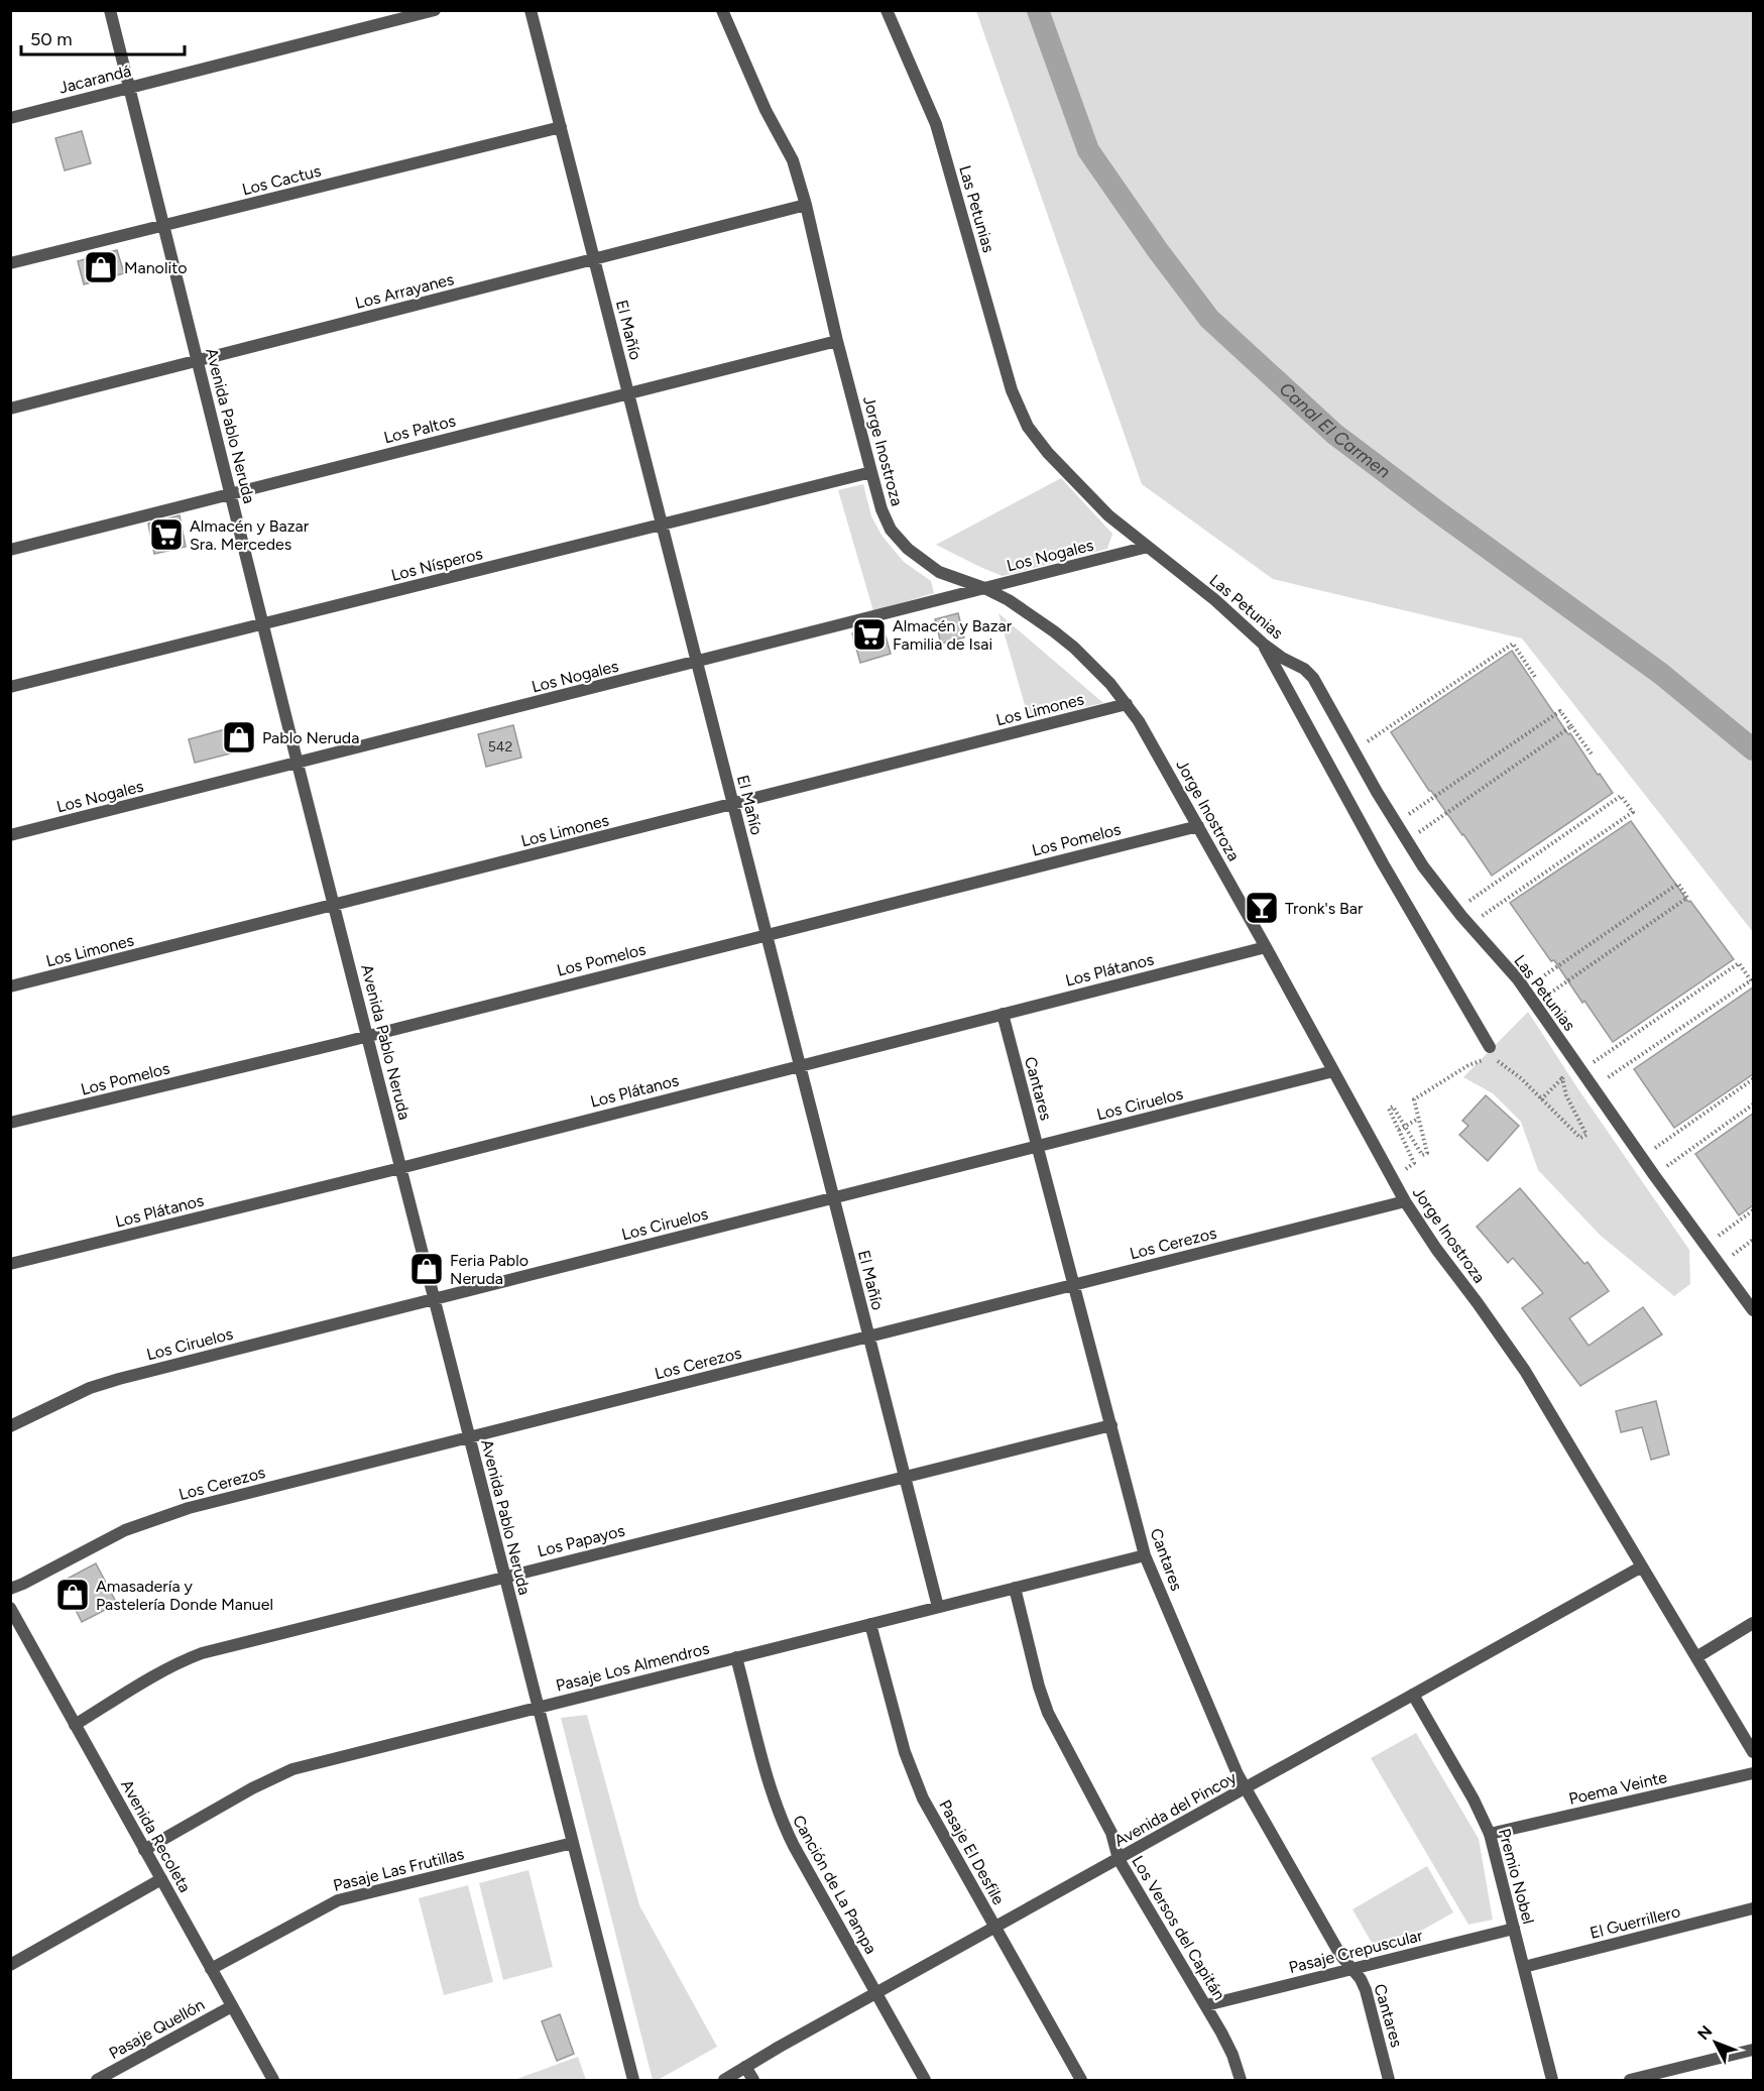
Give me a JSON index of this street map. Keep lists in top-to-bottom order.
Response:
{
  "streets": {
    "street": [
      "Jacarandá",
      "Los Cactus",
      "Las Petunias",
      "Los Arrayanes",
      "El Mañío",
      "Avenida Pablo Neruda",
      "Los Paltos",
      "Jorge Inostroza",
      "Los Nogales",
      "Los Nísperos",
      "Los Limones",
      "Los Pomelos",
      "Los Plátanos",
      "Cantares",
      "Los Ciruelos",
      "Los Cerezos",
      "Los Papayos",
      "Pasaje Los Almendros",
      "Poema Veinte",
      "Avenida del Pincoy",
      "Avenida Recoleta",
      "Pasaje El Desfile",
      "Pasaje Las Frutillas",
      "Premio Nobel",
      "Canción de La Pampa",
      "El Guerrillero",
      "Los Versos del Capitán",
      "Pasaje Crepuscular",
      "Pasaje Quellón"
    ]
  },
  "crossings": [
    ["Jacarandá", "Avenida Pablo Neruda"],
    ["Los Cactus", "El Mañío"],
    ["Los Cactus", "Avenida Pablo Neruda"],
    ["Las Petunias", "Los Nogales"],
    ["Los Arrayanes", "El Mañío"],
    ["Los Arrayanes", "Avenida Pablo Neruda"],
    ["Los Arrayanes", "Jorge Inostroza"],
    ["El Mañío", "Los Paltos"],
    ["El Mañío", "Los Nogales"],
    ["El Mañío", "Los Nísperos"],
    ["El Mañío", "Los Limones"],
    ["El Mañío", "Los Pomelos"],
    ["El Mañío", "Los Plátanos"],
    ["El Mañío", "Los Ciruelos"],
    ["El Mañío", "Los Cerezos"],
    ["El Mañío", "Los Papayos"],
    ["El Mañío", "Pasaje Los Almendros"],
    ["Avenida Pablo Neruda", "Los Paltos"],
    ["Avenida Pablo Neruda", "Los Nogales"],
    ["Avenida Pablo Neruda", "Los Nísperos"],
    ["Avenida Pablo Neruda", "Los Limones"],
    ["Avenida Pablo Neruda", "Los Pomelos"],
    ["Avenida Pablo Neruda", "Los Plátanos"],
    ["Avenida Pablo Neruda", "Los Ciruelos"],
    ["Avenida Pablo Neruda", "Los Cerezos"],
    ["Avenida Pablo Neruda", "Los Papayos"],
    ["Avenida Pablo Neruda", "Pasaje Los Almendros"],
    ["Avenida Pablo Neruda", "Pasaje Las Frutillas"],
    ["Los Paltos", "Jorge Inostroza"],
    ["Jorge Inostroza", "Los Nogales"],
    ["Jorge Inostroza", "Los Nísperos"],
    ["Jorge Inostroza", "Los Limones"],
    ["Jorge Inostroza", "Los Pomelos"],
    ["Jorge Inostroza", "Los Plátanos"],
    ["Jorge Inostroza", "Los Ciruelos"],
    ["Jorge Inostroza", "Los Cerezos"],
    ["Jorge Inostroza", "Avenida del Pincoy"],
    ["Los Plátanos", "Cantares"],
    ["Cantares", "Los Ciruelos"],
    ["Cantares", "Los Cerezos"],
    ["Cantares", "Los Papayos"],
    ["Cantares", "Pasaje Los Almendros"],
    ["Cantares", "Avenida del Pincoy"],
    ["Cantares", "Pasaje Crepuscular"],
    ["Los Papayos", "Avenida Recoleta"],
    ["Pasaje Los Almendros", "Avenida Recoleta"],
    ["Pasaje Los Almendros", "Pasaje El Desfile"],
    ["Pasaje Los Almendros", "Canción de La Pampa"],
    ["Pasaje Los Almendros", "Los Versos del Capitán"],
    ["Poema Veinte", "Premio Nobel"],
    ["Avenida del Pincoy", "Pasaje El Desfile"],
    ["Avenida del Pincoy", "Premio Nobel"],
    ["Avenida del Pincoy", "Canción de La Pampa"],
    ["Avenida del Pincoy", "Los Versos del Capitán"],
    ["Avenida Recoleta", "Pasaje Las Frutillas"],
    ["Avenida Recoleta", "Pasaje Quellón"],
    ["Premio Nobel", "El Guerrillero"],
    ["Premio Nobel", "Pasaje Crepuscular"],
    ["Los Versos del Capitán", "Pasaje Crepuscular"]
  ],
  "water": ["Canal El Carmen"],
  "places": {
    "shop": [
      "Manolito",
      "Pablo Neruda",
      "Feria Pablo Neruda",
      "Amasadería y Pastelería Donde Manuel"
    ],
    "supermarket": ["Almacén y Bazar Sra. Mercedes", "Almacén y Bazar Familia de Isai"],
    "bar": ["Tronk's Bar"]
  },
  "house_numbers": ["542"],
  "scale_bar": "50 m",
  "north": "top left"
}
